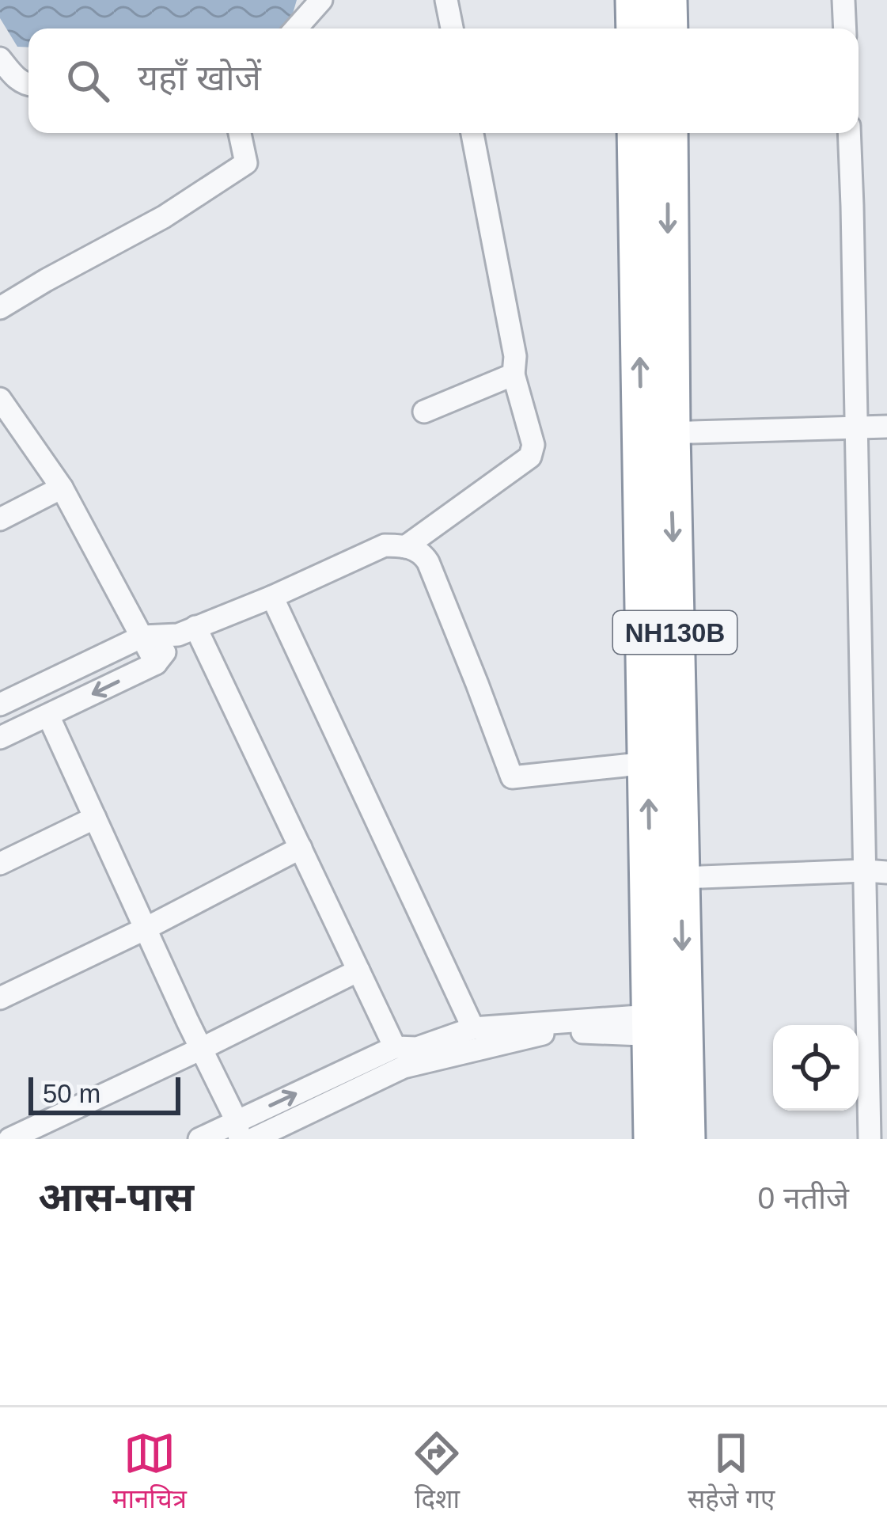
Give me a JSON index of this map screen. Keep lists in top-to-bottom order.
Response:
{
  "streets": {
    "highway": ["NH130B"]
  },
  "scale_bar": "50 m",
  "page": {
    "search": "यहाँ खोजें",
    "scale": "50 m",
    "heading": ["आस-पास", "0 नतीजे"],
    "nav": ["मानचित्र", "दिशा", "सहेजे गए"]
  }
}
